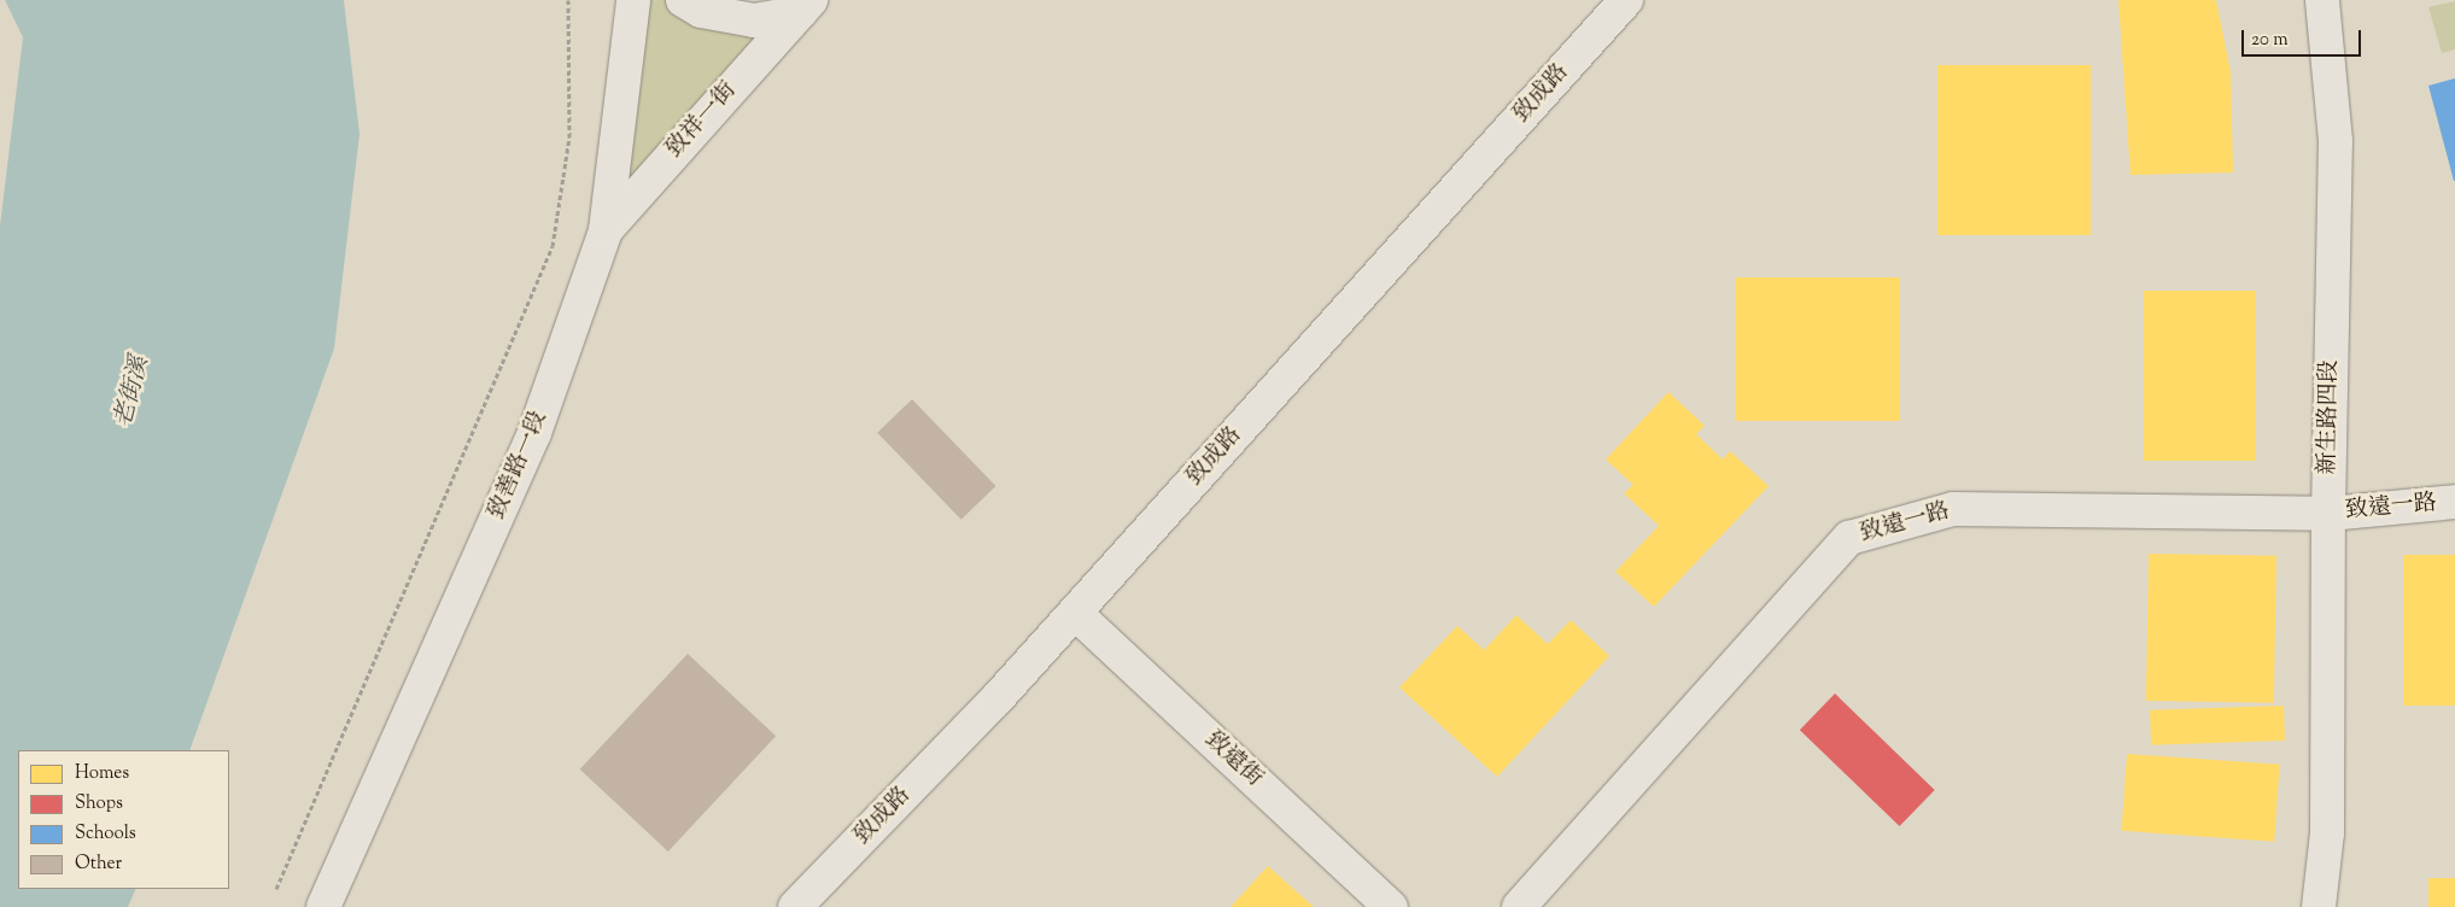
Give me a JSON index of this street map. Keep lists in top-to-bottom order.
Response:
{
  "streets": {
    "street": [
      "致成路",
      "致祥一街",
      "新生路四段",
      "致善路一段",
      "致遠一路",
      "致遠街"
    ]
  },
  "crossings": [
    ["致成路", "致遠街"],
    ["致祥一街", "致善路一段"],
    ["新生路四段", "致遠一路"]
  ],
  "water": ["老街溪"],
  "legend": [
    "Homes",
    "Shops",
    "Schools",
    "Other"
  ],
  "scale_bar": "20 m"
}
